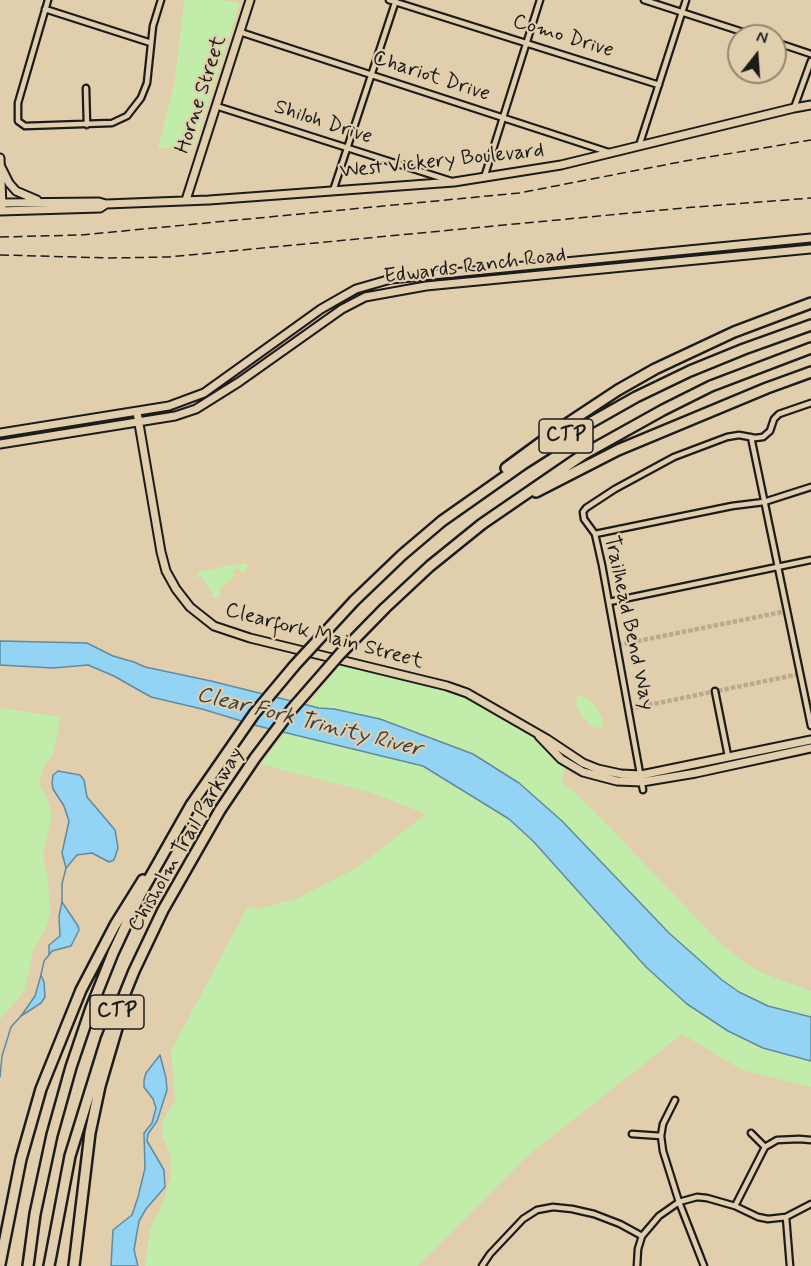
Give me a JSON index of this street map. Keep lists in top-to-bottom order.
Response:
{
  "streets": {
    "highway": ["CTP", "Chisholm Trail Parkway"],
    "street": [
      "Como Drive",
      "Chariot Drive",
      "Horne Street",
      "Shiloh Drive",
      "West Vickery Boulevard",
      "Edwards Ranch Road",
      "Trailhead Bend Way",
      "Clearfork Main Street"
    ]
  },
  "crossings": [
    ["Chariot Drive", "Horne Street"],
    ["Chariot Drive", "West Vickery Boulevard"],
    ["Horne Street", "Shiloh Drive"],
    ["Horne Street", "West Vickery Boulevard"],
    ["Shiloh Drive", "West Vickery Boulevard"],
    ["Edwards Ranch Road", "Clearfork Main Street"],
    ["Trailhead Bend Way", "Clearfork Main Street"]
  ],
  "water": ["Clear Fork Trinity River"],
  "north": "top"
}
